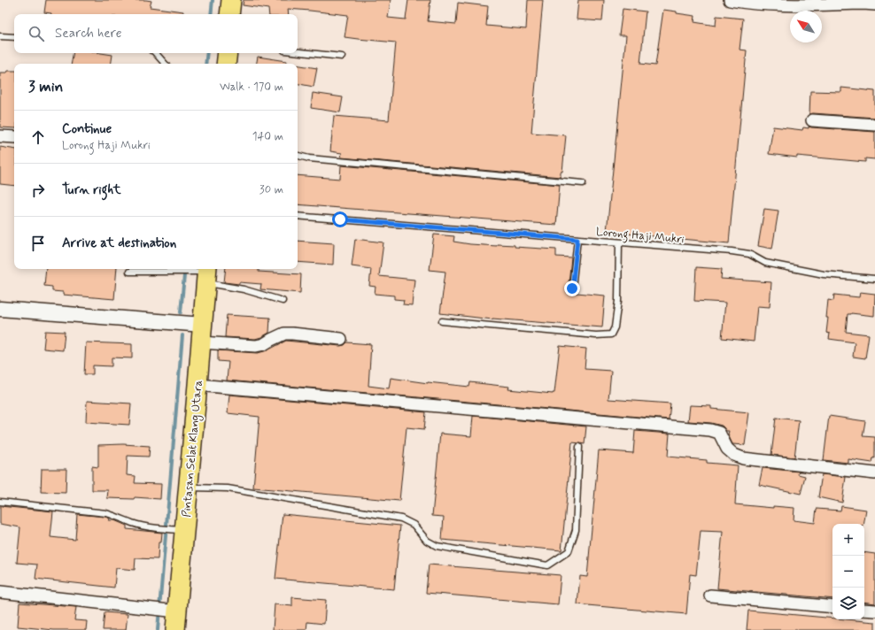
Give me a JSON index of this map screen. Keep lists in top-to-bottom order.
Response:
{
  "streets": {
    "highway": ["Pintasan Selat Klang Utara"],
    "lane": ["Lorong Haji Mukri"]
  },
  "north": "top left",
  "page": {
    "search": "Search here",
    "heading": ["3 min", "Walk · 170 m"],
    "list": [
      ["Continue", "Lorong Haji Mukri", "140 m"],
      ["Turn right", "30 m"],
      "Arrive at destination"
    ],
    "map_buttons": ["+", "−"]
  }
}
